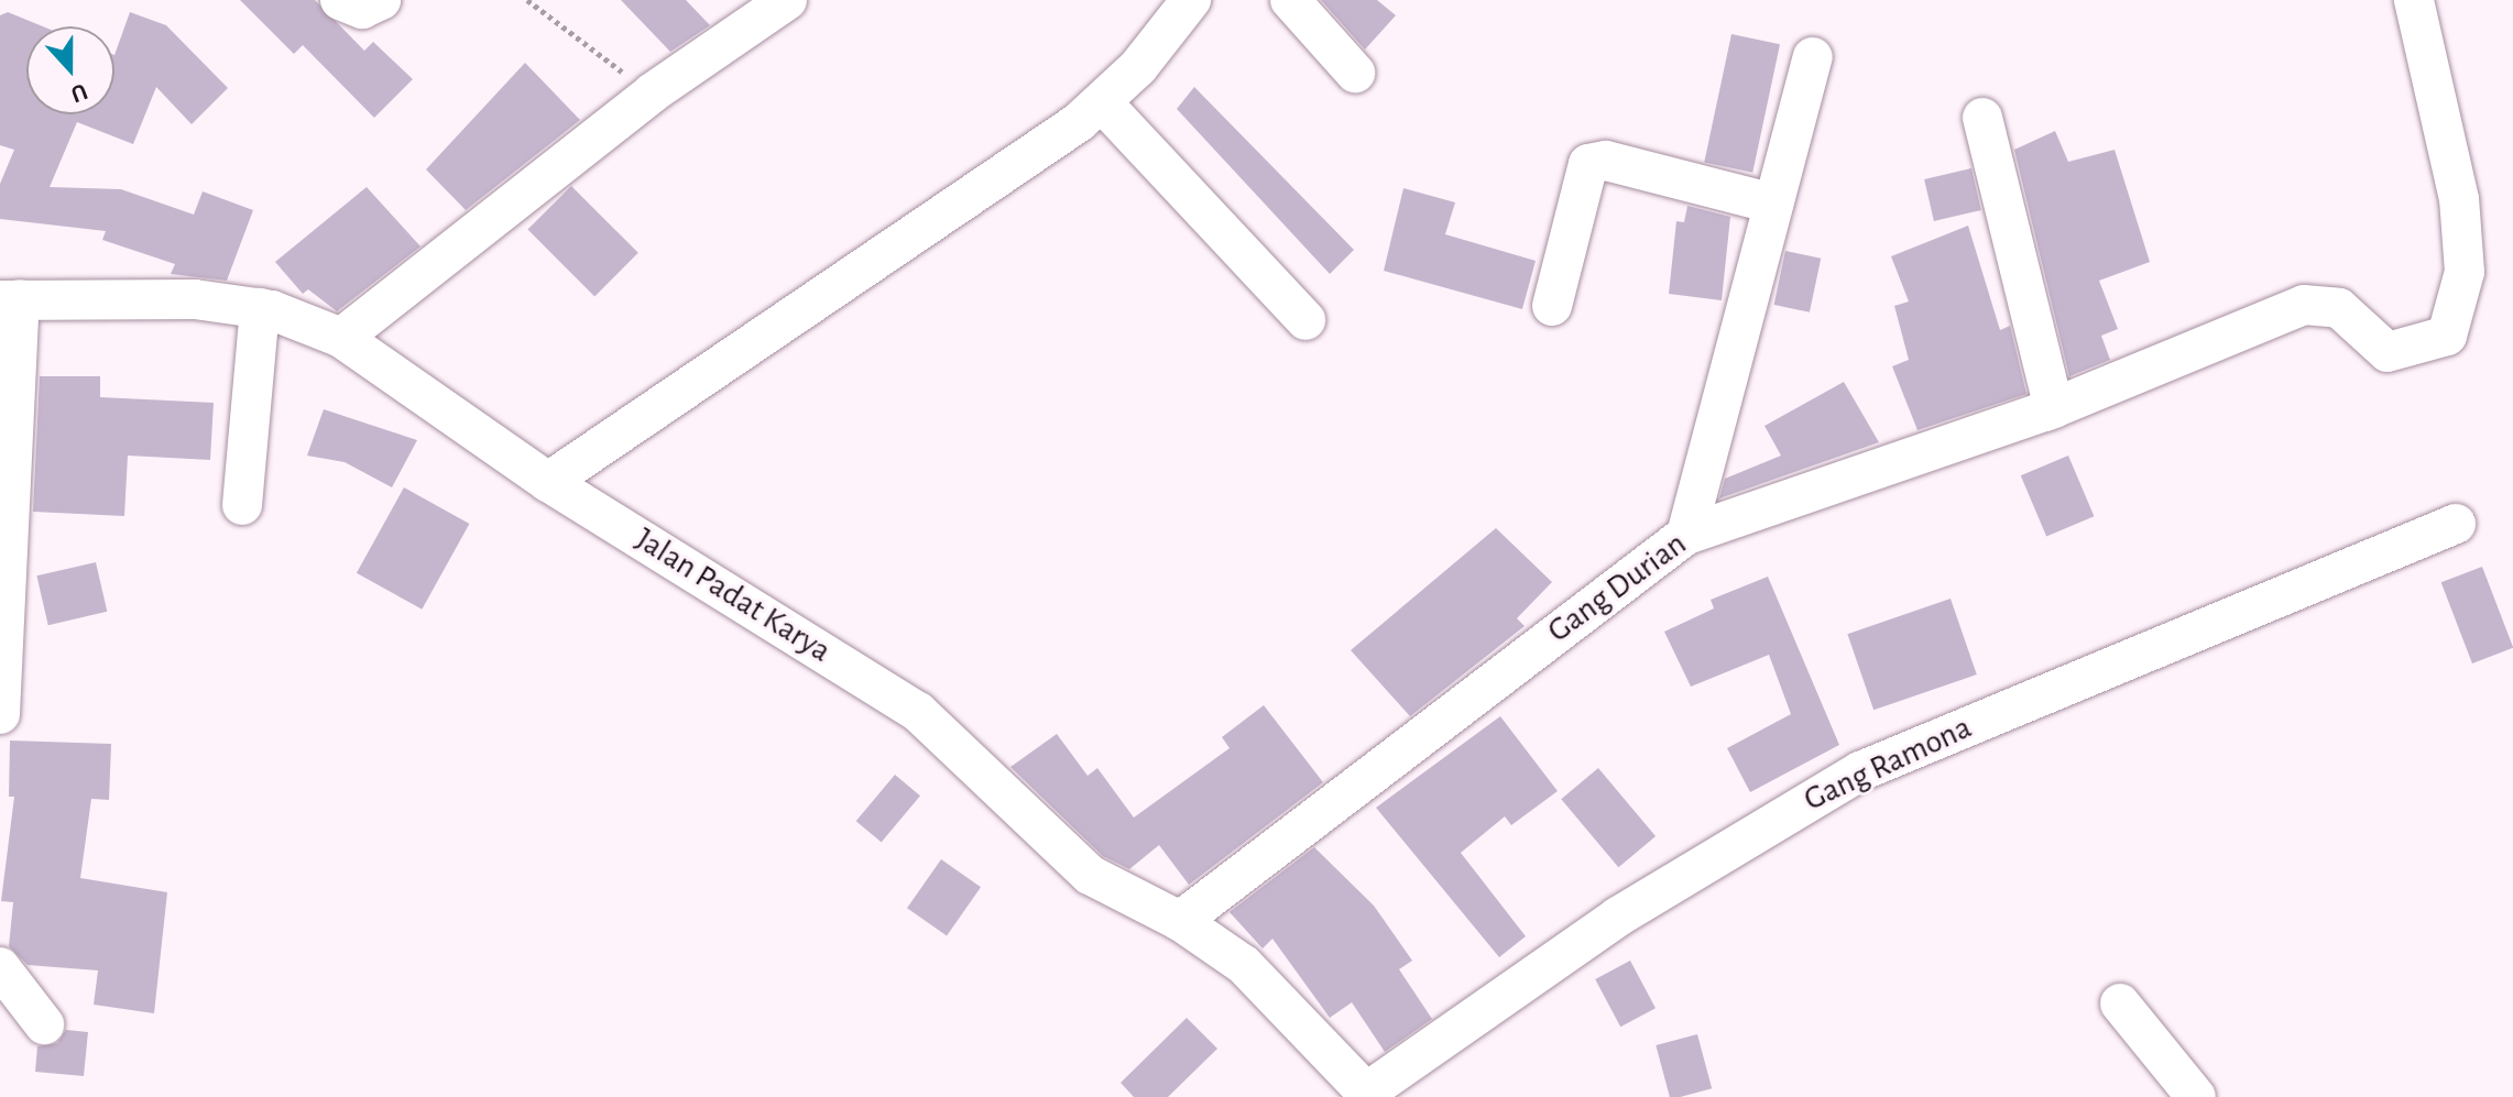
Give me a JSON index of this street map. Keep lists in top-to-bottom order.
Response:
{
  "streets": {
    "street": ["Gang Durian", "Jalan Padat Karya", "Gang Ramona"]
  },
  "crossings": [
    ["Gang Durian", "Jalan Padat Karya"],
    ["Jalan Padat Karya", "Gang Ramona"]
  ],
  "north": "bottom"
}
